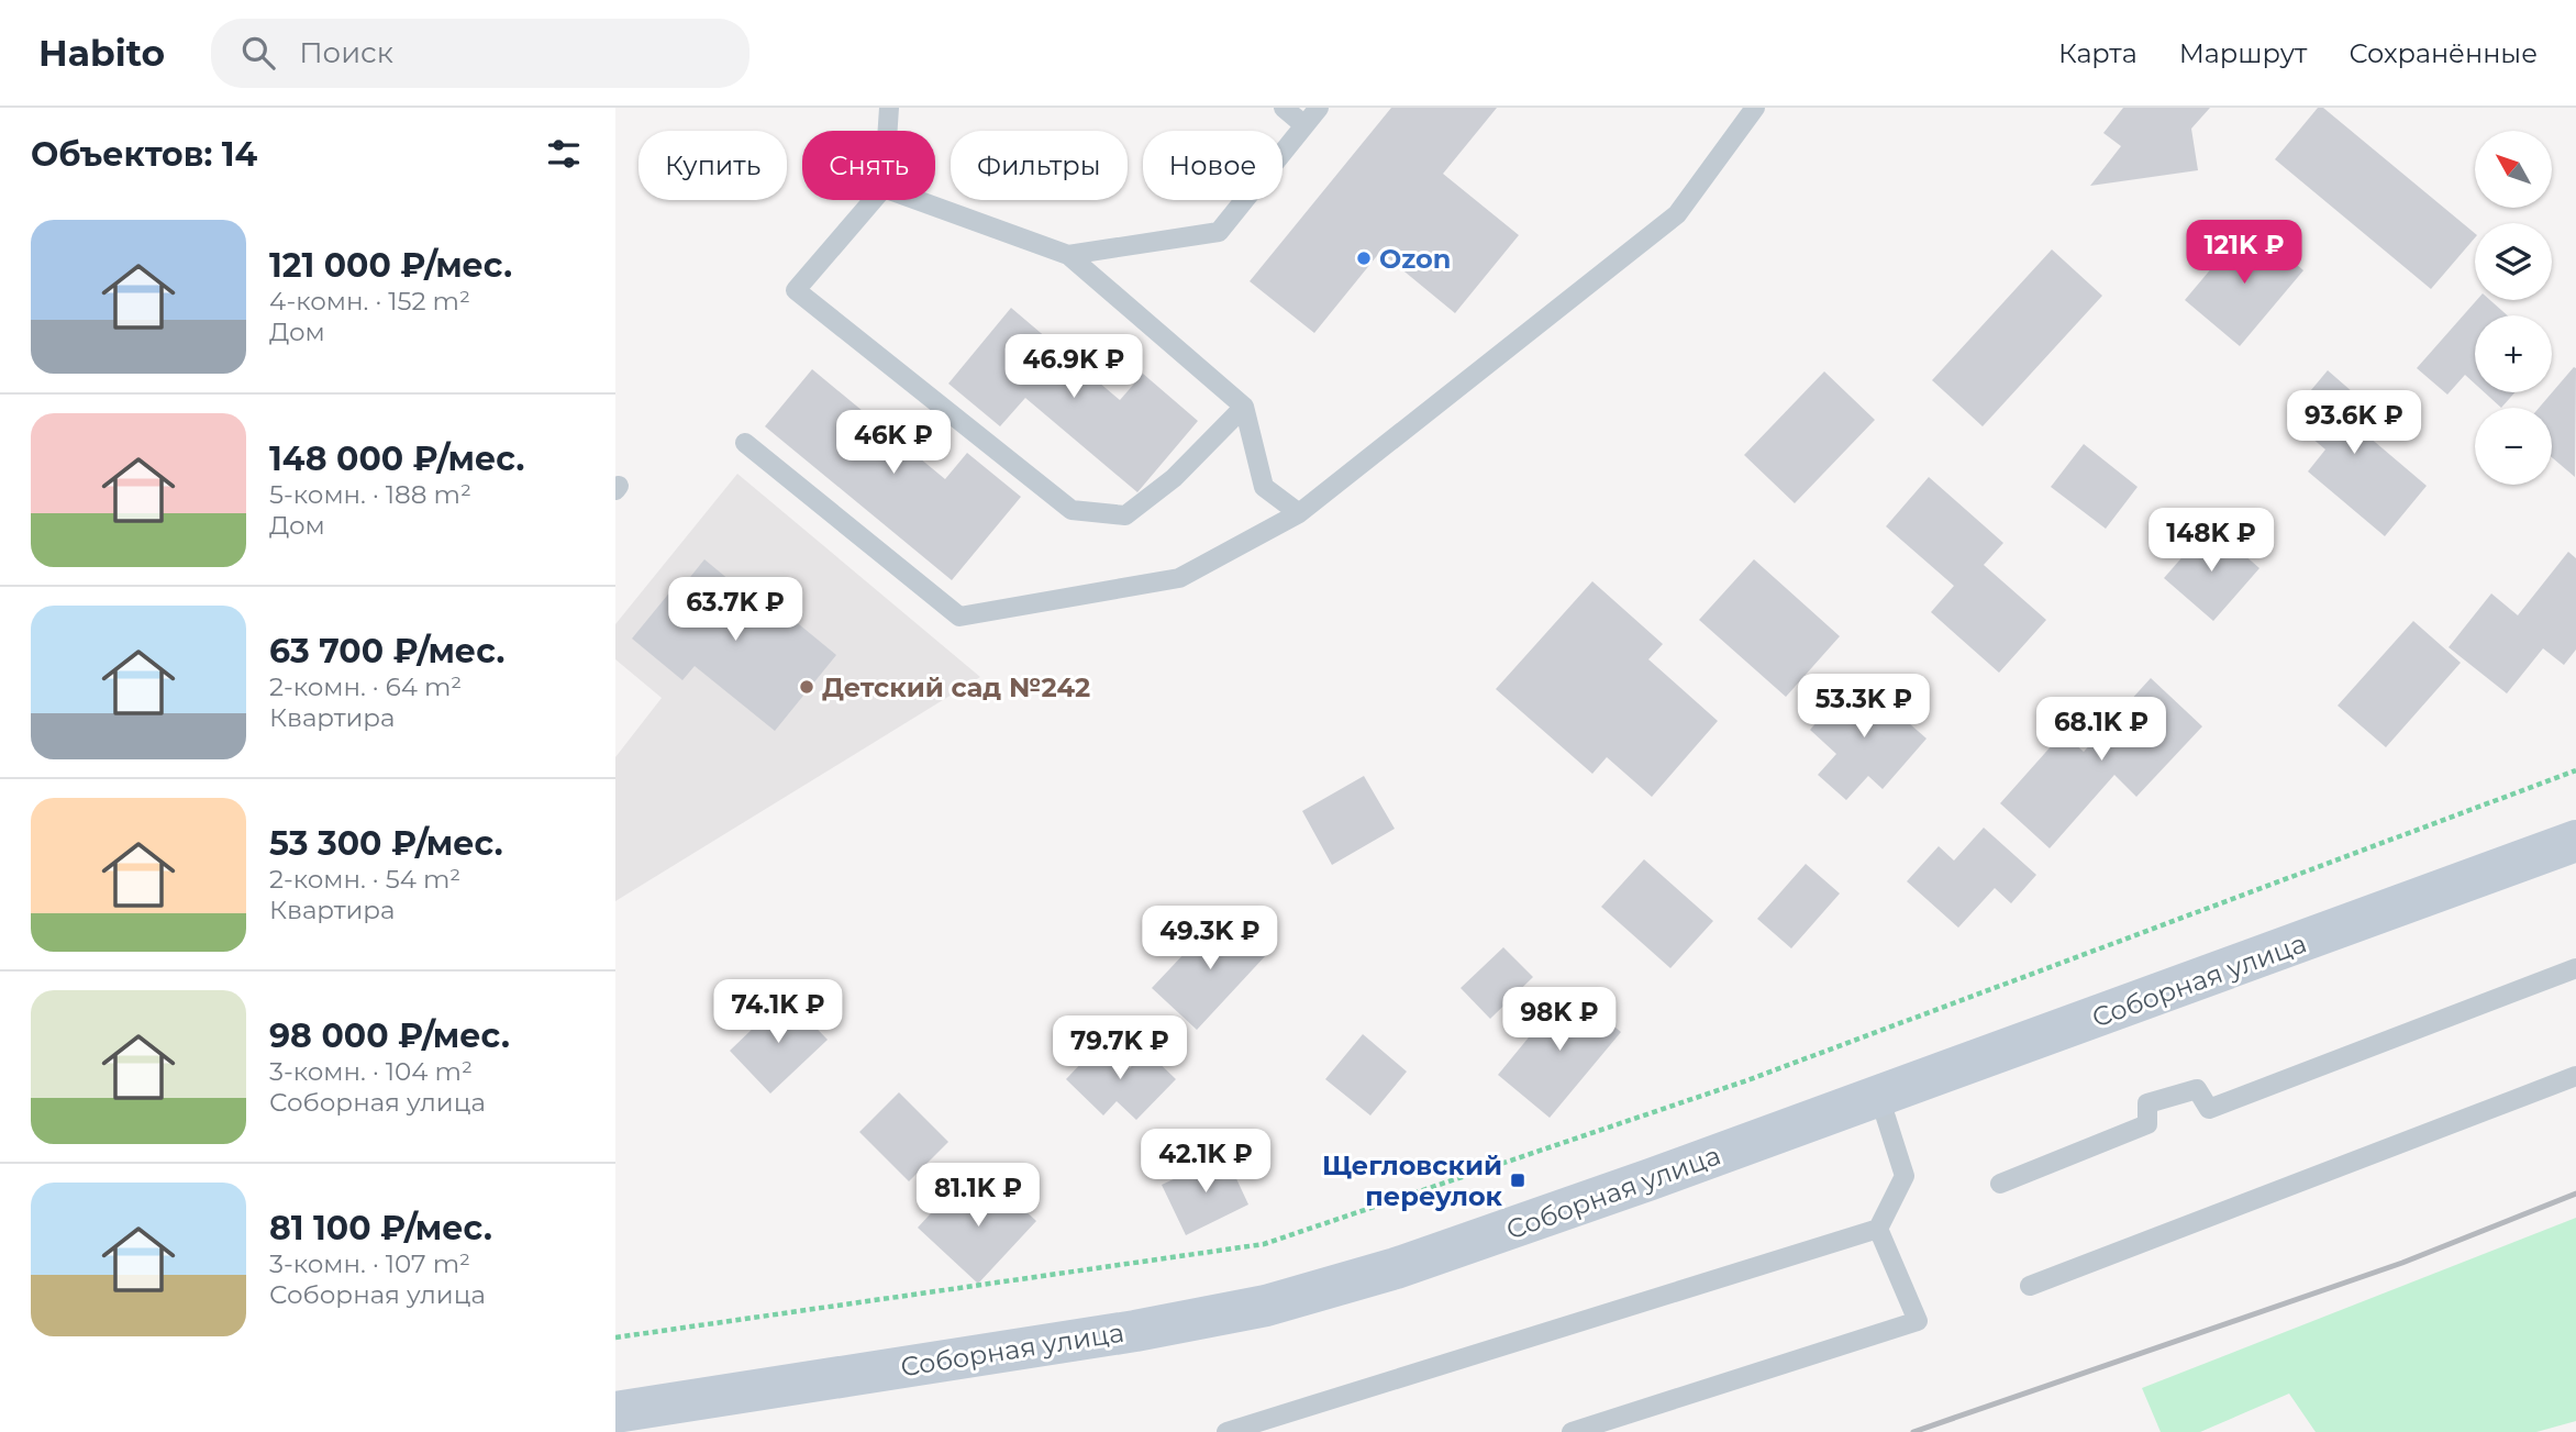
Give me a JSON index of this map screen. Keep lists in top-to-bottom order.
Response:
{
  "streets": {
    "street": ["Соборная улица"]
  },
  "places": {
    "other": ["Ozon", "Детский сад №242"],
    "transit": ["Щегловский переулок"]
  },
  "north": "top left",
  "page": {
    "header": "Habito",
    "search": "Поиск",
    "nav": ["Карта", "Маршрут", "Сохранённые"],
    "heading": "Объектов: 14",
    "map_buttons": ["+", "−"],
    "chip": [
      "Купить",
      "Снять",
      "Фильтры",
      "Новое"
    ],
    "list": [
      {
        "name": "121 000 ₽/мес.",
        "note": "4-комн. · 152 m² · Дом"
      },
      {
        "name": "148 000 ₽/мес.",
        "note": "5-комн. · 188 m² · Дом"
      },
      {
        "name": "63 700 ₽/мес.",
        "note": "2-комн. · 64 m² · Квартира"
      },
      {
        "name": "53 300 ₽/мес.",
        "note": "2-комн. · 54 m² · Квартира"
      },
      {
        "name": "98 000 ₽/мес.",
        "note": "3-комн. · 104 m² · Соборная улица"
      },
      {
        "name": "81 100 ₽/мес.",
        "note": "3-комн. · 107 m² · Соборная улица"
      }
    ],
    "price": [
      "121K ₽",
      "46.9K ₽",
      "93.6K ₽",
      "46K ₽",
      "148K ₽",
      "63.7K ₽",
      "53.3K ₽",
      "68.1K ₽",
      "49.3K ₽",
      "74.1K ₽",
      "98K ₽",
      "79.7K ₽",
      "42.1K ₽",
      "81.1K ₽"
    ]
  }
}
